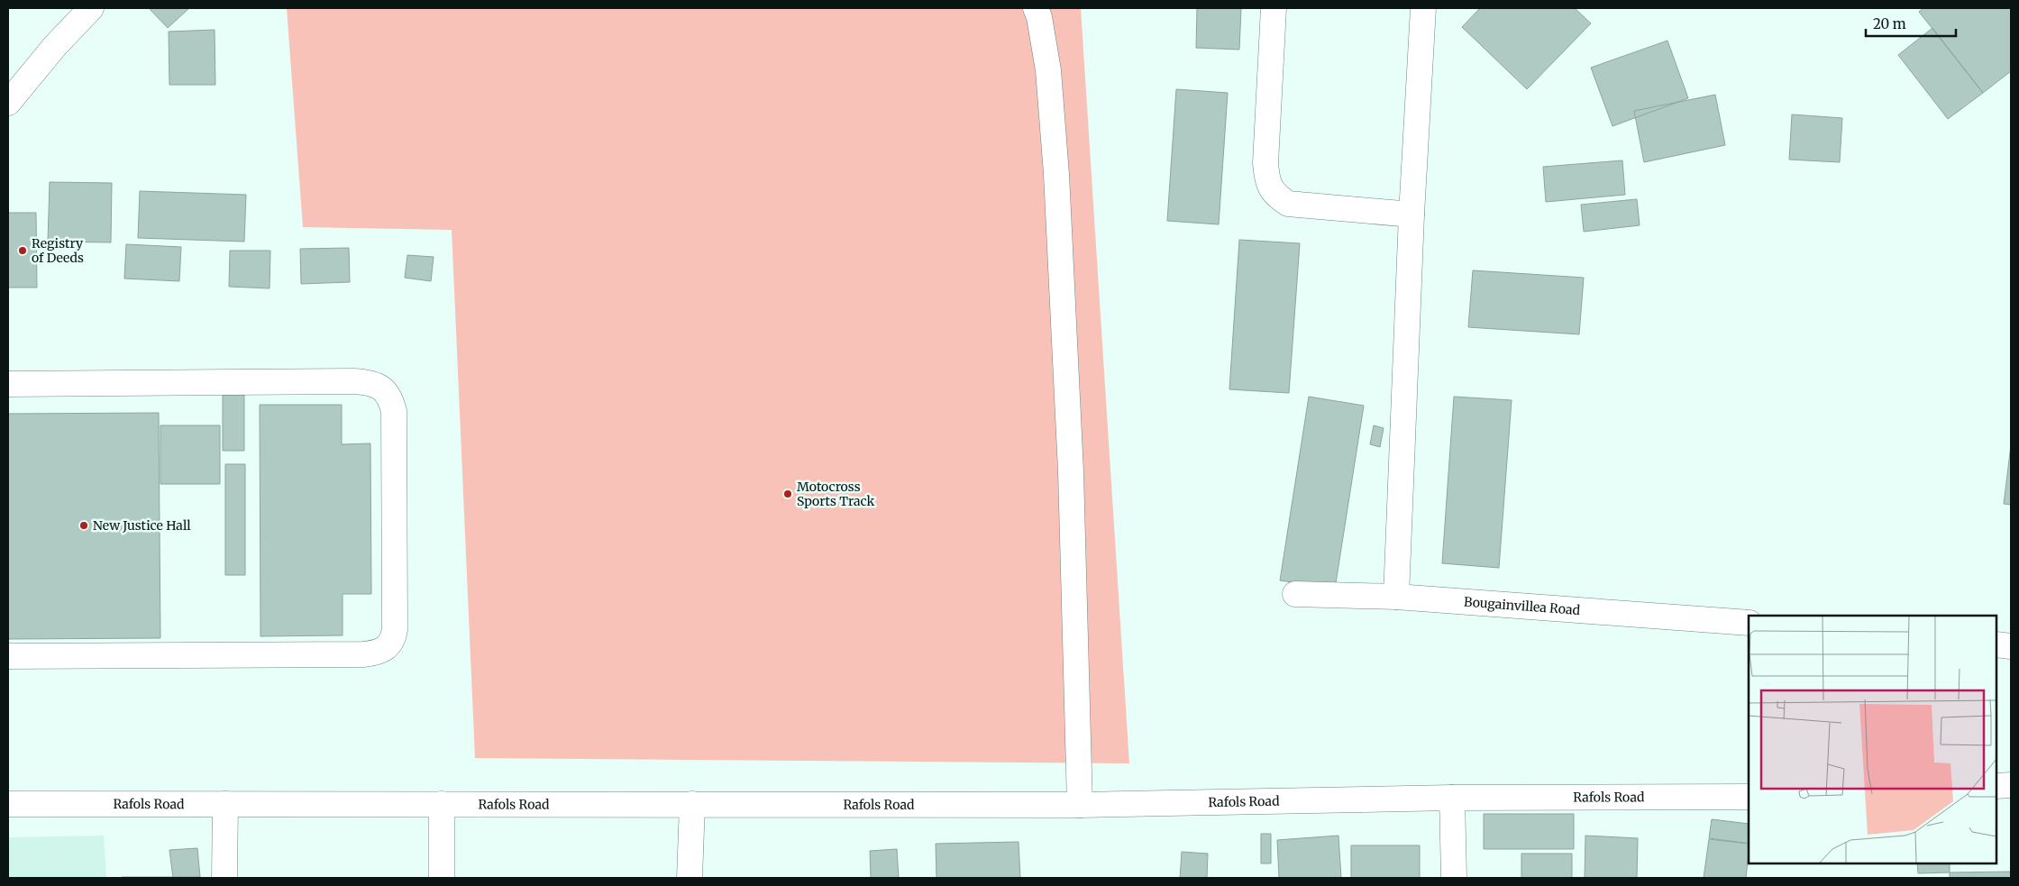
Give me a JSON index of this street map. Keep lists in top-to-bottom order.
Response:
{
  "streets": {
    "street": ["Bougainvillea Road", "Rafols Road"]
  },
  "places": ["Registry of Deeds", "Motocross Sports Track", "New Justice Hall"],
  "scale_bar": "20 m"
}
